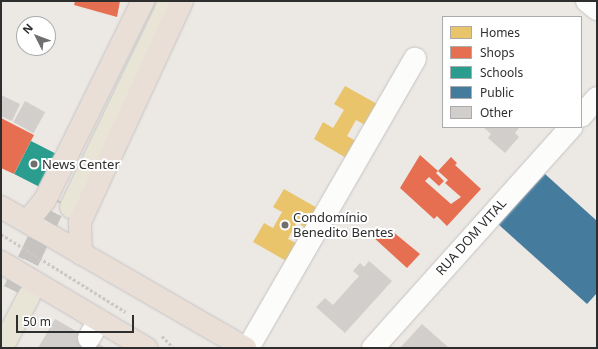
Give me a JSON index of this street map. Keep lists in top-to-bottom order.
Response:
{
  "streets": {
    "street": ["RUA DOM VITAL"]
  },
  "places": ["News Center", "Condomínio Benedito Bentes"],
  "legend": [
    "Homes",
    "Shops",
    "Schools",
    "Public",
    "Other"
  ],
  "scale_bar": "50 m",
  "north": "top left"
}
